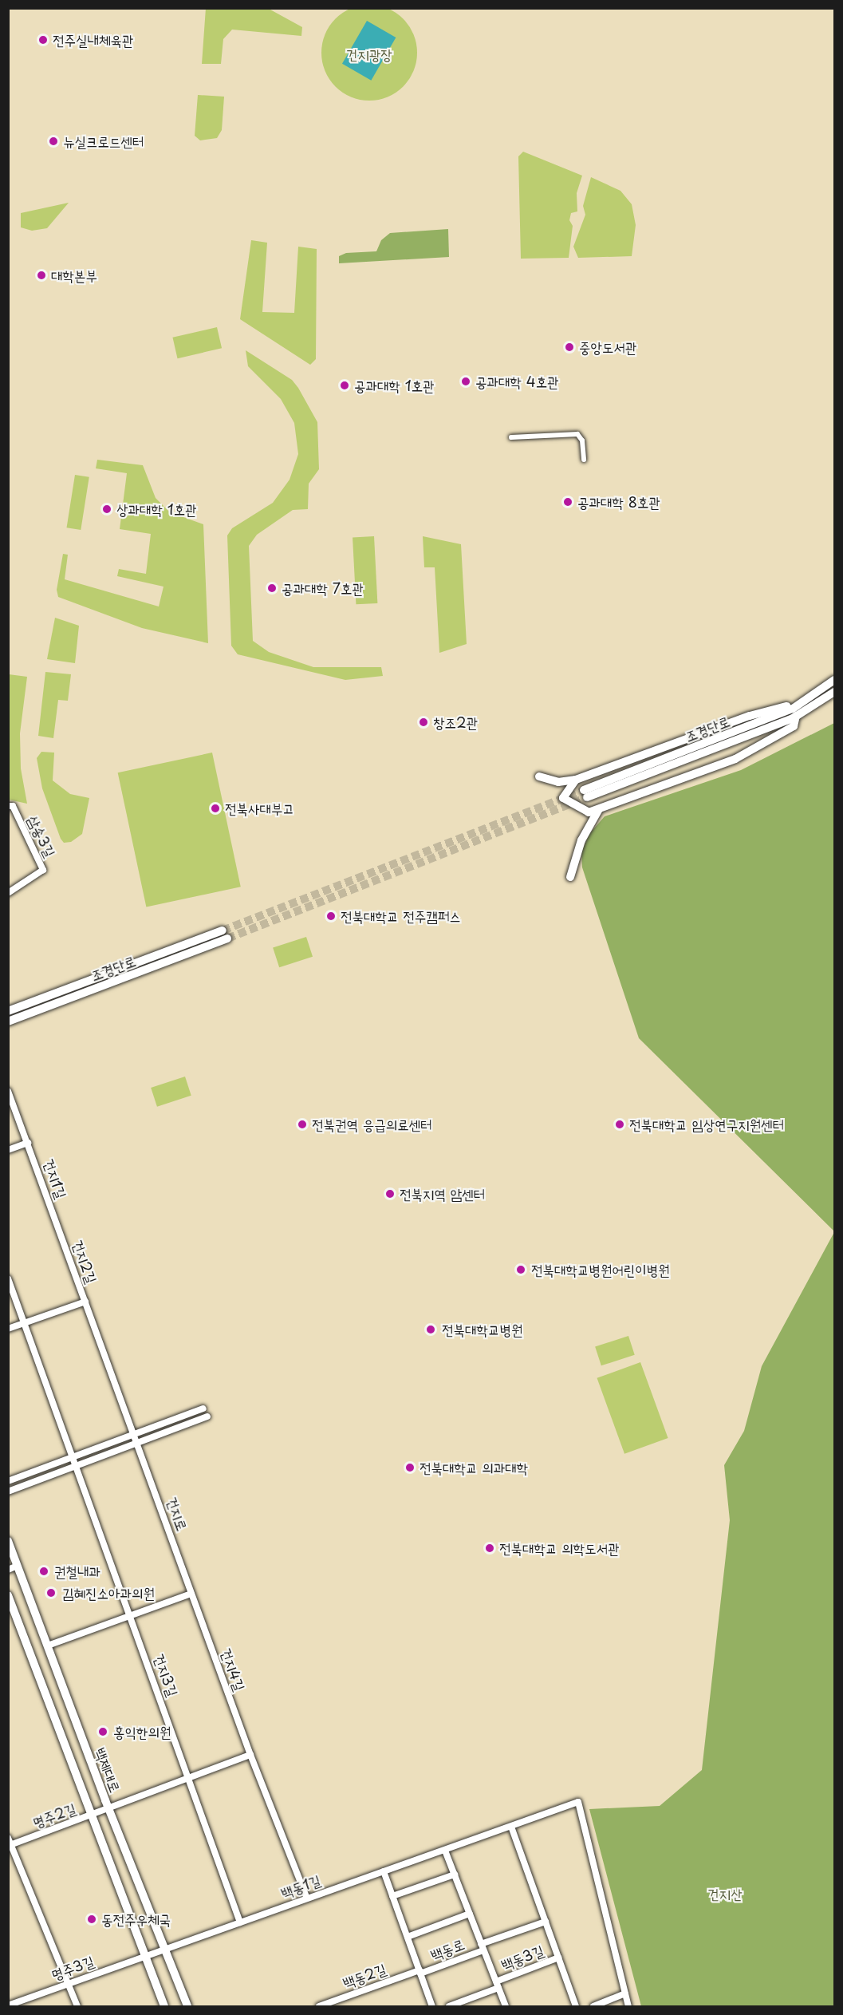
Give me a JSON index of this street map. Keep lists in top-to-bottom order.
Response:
{
  "streets": {
    "street": [
      "조경단로",
      "삼송3길",
      "건지1길",
      "건지2길",
      "건지로",
      "건지4길",
      "건지3길",
      "백제대로",
      "명주2길",
      "백동1길",
      "백동로",
      "백동3길",
      "명주3길",
      "백동2길"
    ]
  },
  "crossings": [
    ["건지1길", "건지2길"],
    ["건지2길", "건지로"],
    ["건지로", "건지4길"],
    ["건지4길", "백동1길"],
    ["백제대로", "명주2길"],
    ["백제대로", "백동1길"],
    ["백제대로", "명주3길"],
    ["백동1길", "백동로"],
    ["백동1길", "명주3길"],
    ["백동로", "백동3길"],
    ["백동로", "백동2길"]
  ],
  "parks": ["건지광장", "건지산"],
  "places": [
    "전주실내체육관",
    "뉴실크로드센터",
    "대학본부",
    "중앙도서관",
    "공과대학 4호관",
    "공과대학 1호관",
    "공과대학 8호관",
    "상과대학 1호관",
    "공과대학 7호관",
    "창조2관",
    "전북사대부고",
    "전북대학교 전주캠퍼스",
    "전북권역 응급의료센터",
    "전북대학교 임상연구지원센터",
    "전북지역 암센터",
    "전북대학교병원어린이병원",
    "전북대학교병원",
    "전북대학교 의과대학",
    "전북대학교 의학도서관",
    "권철내과",
    "김혜진소아과의원",
    "홍익한의원",
    "동전주우체국"
  ]
}
